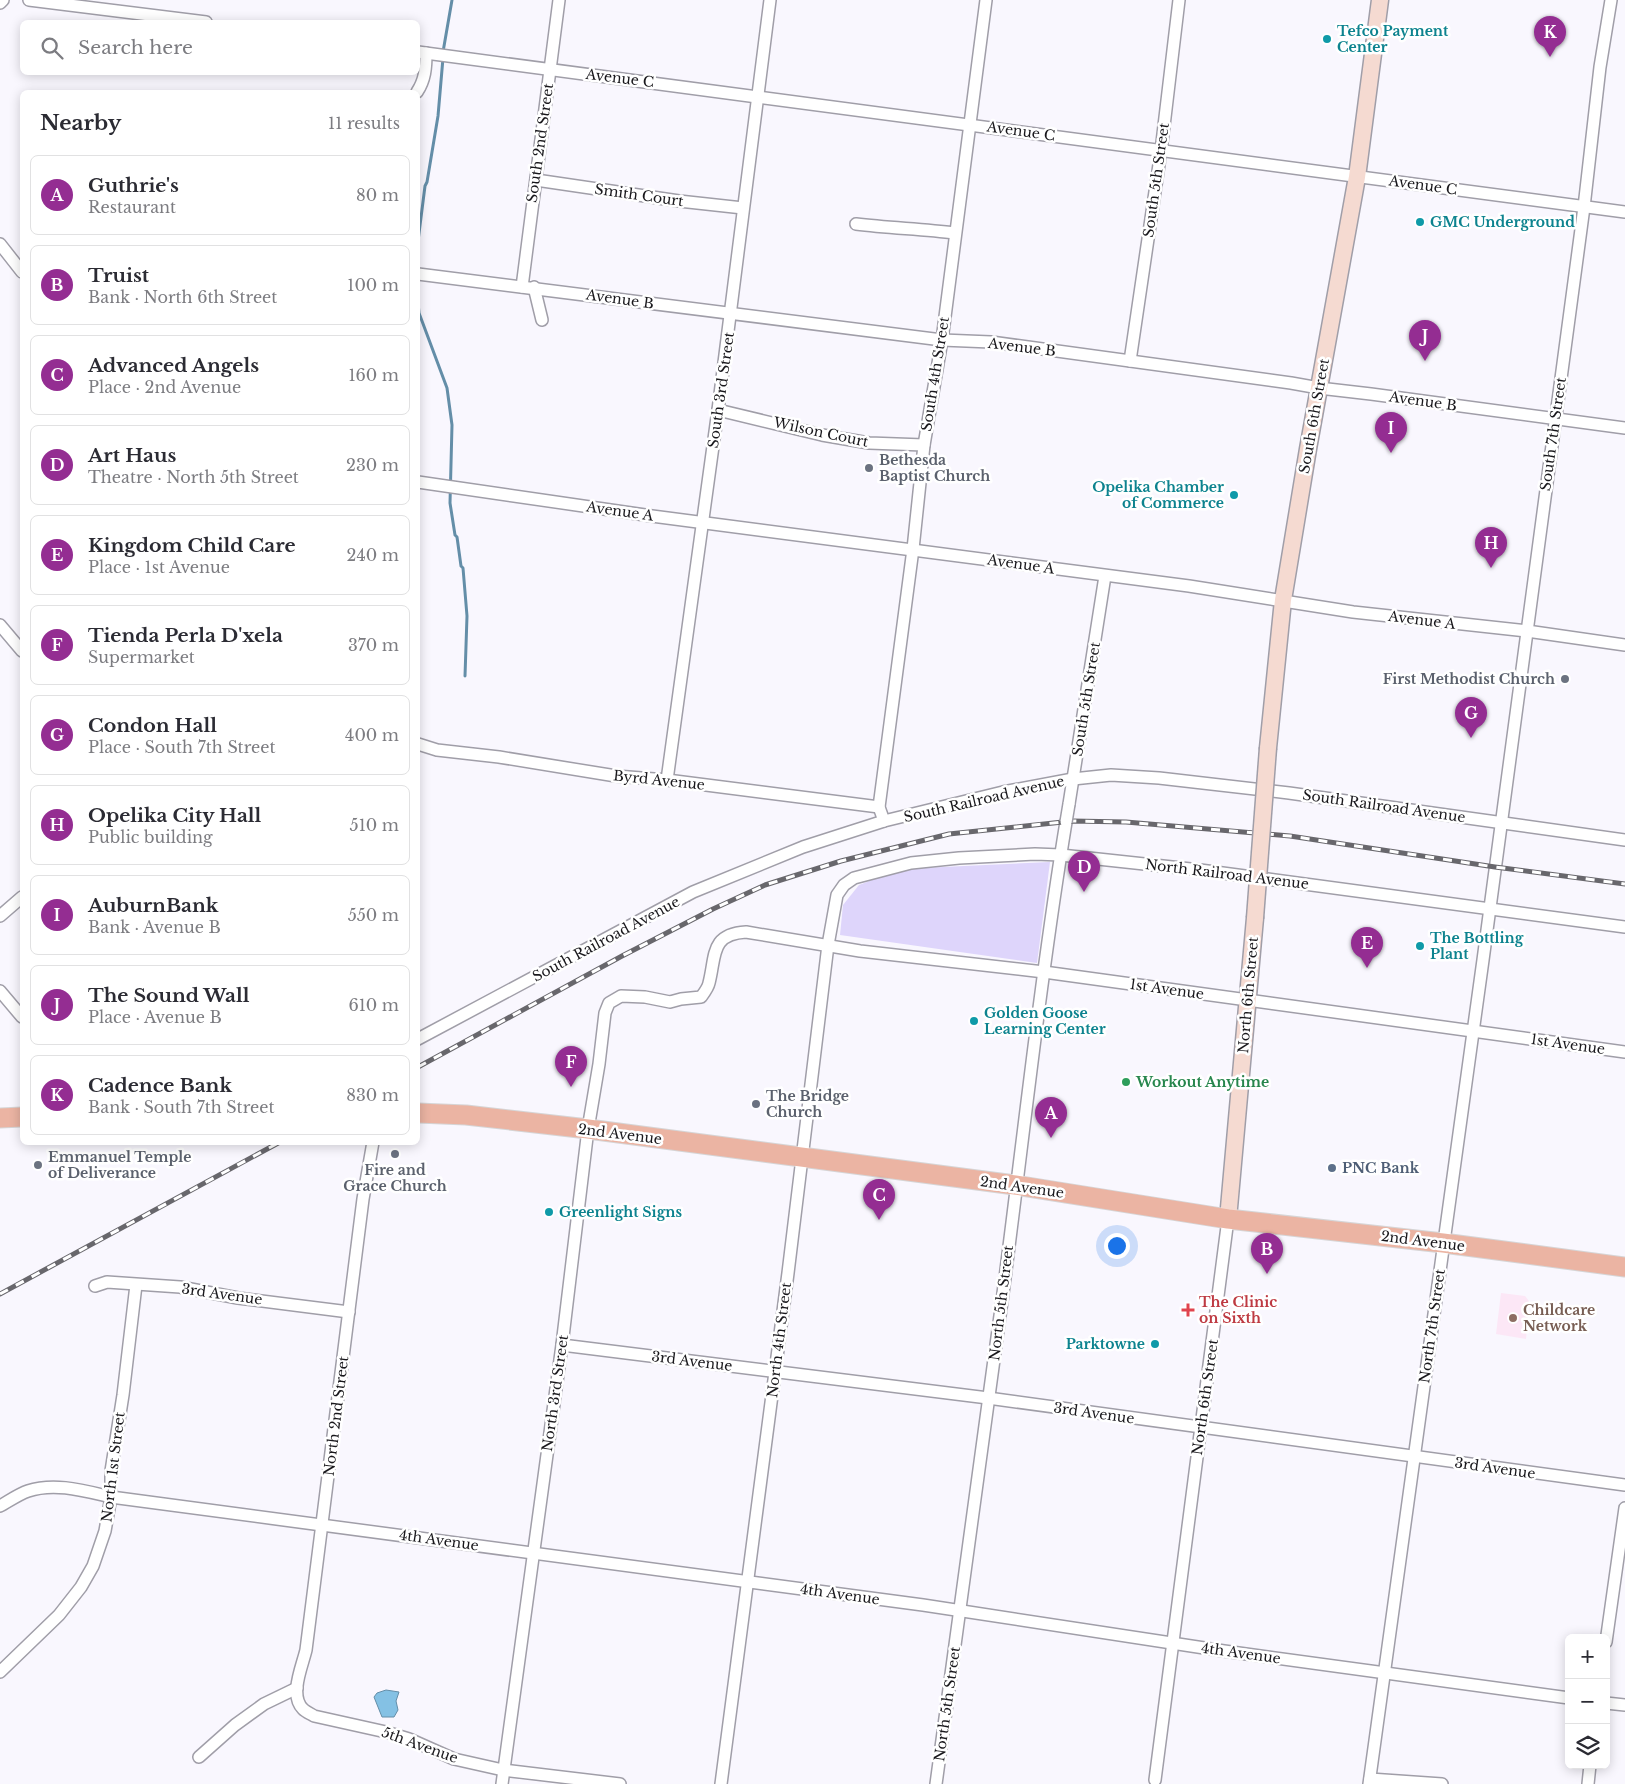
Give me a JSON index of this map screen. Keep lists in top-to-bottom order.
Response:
{
  "streets": {
    "main road": ["2nd Avenue"],
    "street": [
      "Avenue C",
      "South 2nd Street",
      "South 5th Street",
      "Smith Court",
      "Avenue B",
      "South 4th Street",
      "South 3rd Street",
      "South 6th Street",
      "Wilson Court",
      "South 7th Street",
      "Avenue A",
      "Byrd Avenue",
      "South Railroad Avenue",
      "North Railroad Avenue",
      "1st Avenue",
      "North 6th Street",
      "3rd Avenue",
      "North 5th Street",
      "North 7th Street",
      "North 4th Street",
      "North 3rd Street",
      "North 2nd Street",
      "North 1st Street",
      "4th Avenue",
      "5th Avenue"
    ]
  },
  "crossings": [
    ["Avenue C", "South 2nd Street"],
    ["Avenue C", "South 5th Street"],
    ["Avenue C", "South 4th Street"],
    ["Avenue C", "South 3rd Street"],
    ["Avenue C", "South 6th Street"],
    ["Avenue C", "South 7th Street"],
    ["South 2nd Street", "Smith Court"],
    ["South 2nd Street", "Avenue B"],
    ["South 5th Street", "Avenue B"],
    ["South 5th Street", "Avenue A"],
    ["South 5th Street", "South Railroad Avenue"],
    ["South 5th Street", "North 5th Street"],
    ["Smith Court", "South 3rd Street"],
    ["Avenue B", "South 4th Street"],
    ["Avenue B", "South 3rd Street"],
    ["Avenue B", "South 6th Street"],
    ["Avenue B", "South 7th Street"],
    ["South 4th Street", "Wilson Court"],
    ["South 4th Street", "Avenue A"],
    ["South 4th Street", "Byrd Avenue"],
    ["South 3rd Street", "Wilson Court"],
    ["South 3rd Street", "Avenue A"],
    ["South 3rd Street", "Byrd Avenue"],
    ["South 6th Street", "Avenue A"],
    ["South 6th Street", "North 6th Street"],
    ["South 7th Street", "Avenue A"],
    ["South 7th Street", "South Railroad Avenue"],
    ["South 7th Street", "North 7th Street"],
    ["North Railroad Avenue", "North 5th Street"],
    ["North Railroad Avenue", "North 7th Street"],
    ["North Railroad Avenue", "North 4th Street"],
    ["1st Avenue", "North 6th Street"],
    ["1st Avenue", "North 5th Street"],
    ["1st Avenue", "North 7th Street"],
    ["1st Avenue", "North 4th Street"],
    ["1st Avenue", "North 3rd Street"],
    ["North 6th Street", "2nd Avenue"],
    ["North 6th Street", "3rd Avenue"],
    ["North 6th Street", "4th Avenue"],
    ["2nd Avenue", "North 5th Street"],
    ["2nd Avenue", "North 7th Street"],
    ["2nd Avenue", "North 4th Street"],
    ["2nd Avenue", "North 3rd Street"],
    ["3rd Avenue", "North 5th Street"],
    ["3rd Avenue", "North 7th Street"],
    ["3rd Avenue", "North 4th Street"],
    ["3rd Avenue", "North 3rd Street"],
    ["3rd Avenue", "North 2nd Street"],
    ["3rd Avenue", "North 1st Street"],
    ["North 5th Street", "4th Avenue"],
    ["North 7th Street", "4th Avenue"],
    ["North 4th Street", "4th Avenue"],
    ["North 3rd Street", "4th Avenue"],
    ["North 3rd Street", "5th Avenue"],
    ["North 2nd Street", "4th Avenue"],
    ["North 2nd Street", "5th Avenue"],
    ["North 1st Street", "4th Avenue"]
  ],
  "places": {
    "other": [
      "Tefco Payment Center",
      "GMC Underground",
      "Bethesda Baptist Church",
      "Opelika Chamber of Commerce",
      "First Methodist Church",
      "The Bottling Plant",
      "Golden Goose Learning Center",
      "Workout Anytime",
      "The Bridge Church",
      "Fire and Grace Church",
      "Emmanuel Temple of Deliverance",
      "PNC Bank",
      "Greenlight Signs",
      "Childcare Network",
      "Parktowne"
    ],
    "health": ["The Clinic on Sixth"]
  },
  "page": {
    "pins": [
      "K",
      "J",
      "I",
      "H",
      "G",
      "D",
      "E",
      "F",
      "A",
      "C",
      "B"
    ],
    "search": "Search here",
    "heading": ["Nearby", "11 results"],
    "list": [
      {
        "mark": "A",
        "name": "Guthrie's",
        "note": "Restaurant",
        "value": "80 m"
      },
      {
        "mark": "B",
        "name": "Truist",
        "note": "Bank · North 6th Street",
        "value": "100 m"
      },
      {
        "mark": "C",
        "name": "Advanced Angels",
        "note": "Place · 2nd Avenue",
        "value": "160 m"
      },
      {
        "mark": "D",
        "name": "Art Haus",
        "note": "Theatre · North 5th Street",
        "value": "230 m"
      },
      {
        "mark": "E",
        "name": "Kingdom Child Care",
        "note": "Place · 1st Avenue",
        "value": "240 m"
      },
      {
        "mark": "F",
        "name": "Tienda Perla D'xela",
        "note": "Supermarket",
        "value": "370 m"
      },
      {
        "mark": "G",
        "name": "Condon Hall",
        "note": "Place · South 7th Street",
        "value": "400 m"
      },
      {
        "mark": "H",
        "name": "Opelika City Hall",
        "note": "Public building",
        "value": "510 m"
      },
      {
        "mark": "I",
        "name": "AuburnBank",
        "note": "Bank · Avenue B",
        "value": "550 m"
      },
      {
        "mark": "J",
        "name": "The Sound Wall",
        "note": "Place · Avenue B",
        "value": "610 m"
      },
      {
        "mark": "K",
        "name": "Cadence Bank",
        "note": "Bank · South 7th Street",
        "value": "830 m"
      }
    ],
    "map_buttons": ["+", "−"]
  }
}
